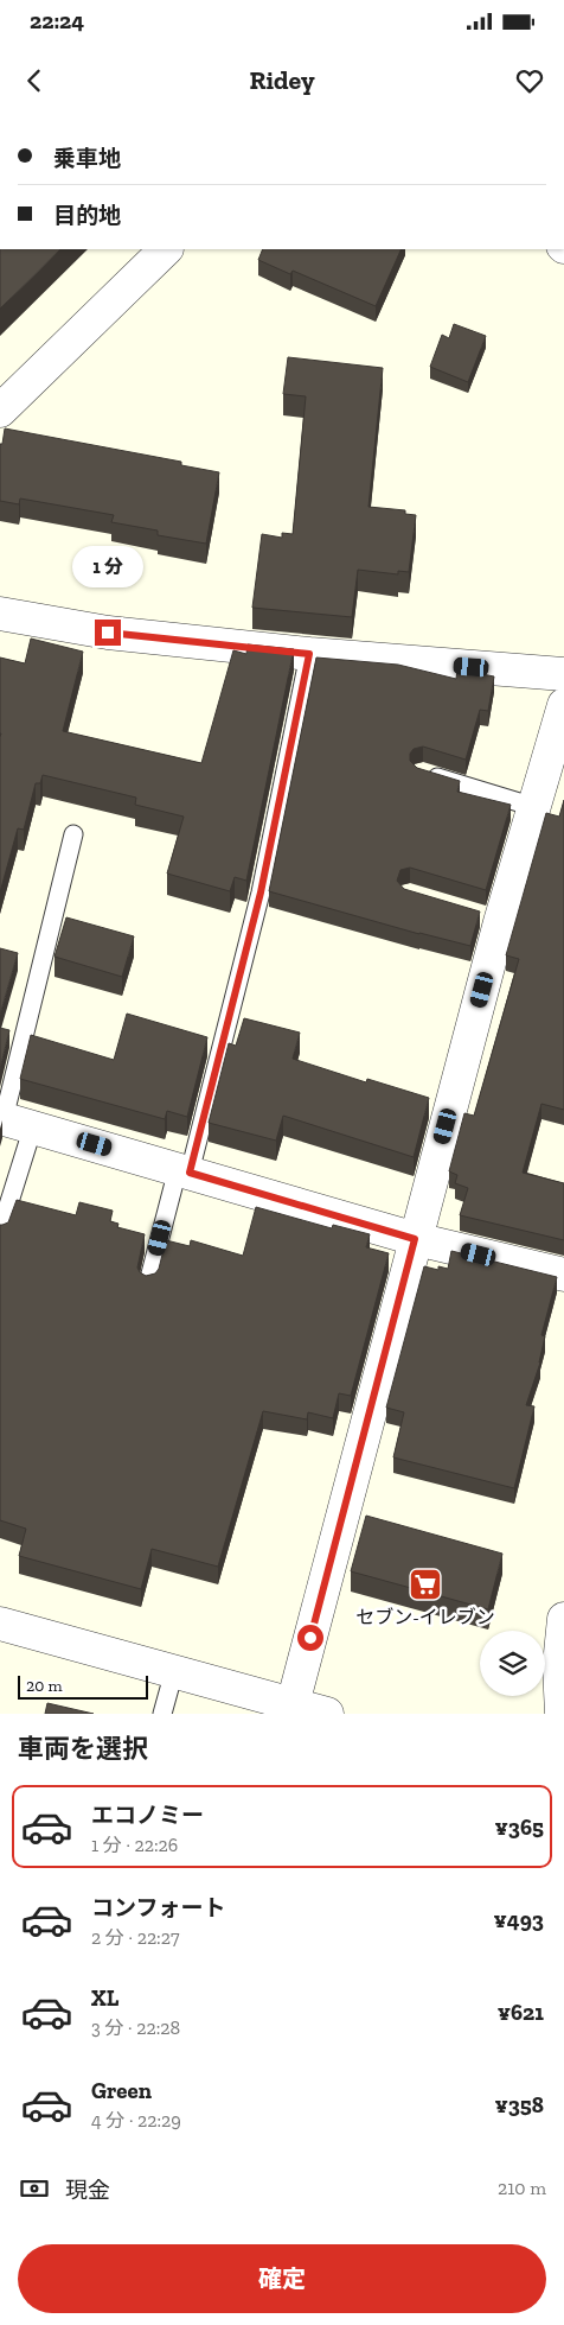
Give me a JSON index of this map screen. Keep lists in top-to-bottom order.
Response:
{
  "places": {
    "supermarket": ["セブン-イレブン"]
  },
  "scale_bar": "20 m",
  "page": {
    "status": "22:24",
    "header": "Ridey",
    "banner": ["乗車地", "目的地"],
    "bubble": "1 分",
    "scale": "20 m",
    "heading": "車両を選択",
    "list": [
      {
        "name": "エコノミー",
        "note": "1 分 · 22:26",
        "value": "¥365"
      },
      {
        "name": "コンフォート",
        "note": "2 分 · 22:27",
        "value": "¥493"
      },
      {
        "name": "XL",
        "note": "3 分 · 22:28",
        "value": "¥621"
      },
      {
        "name": "Green",
        "note": "4 分 · 22:29",
        "value": "¥358"
      }
    ],
    "pay": ["現金", "210 m"],
    "buttons": "確定"
  }
}
